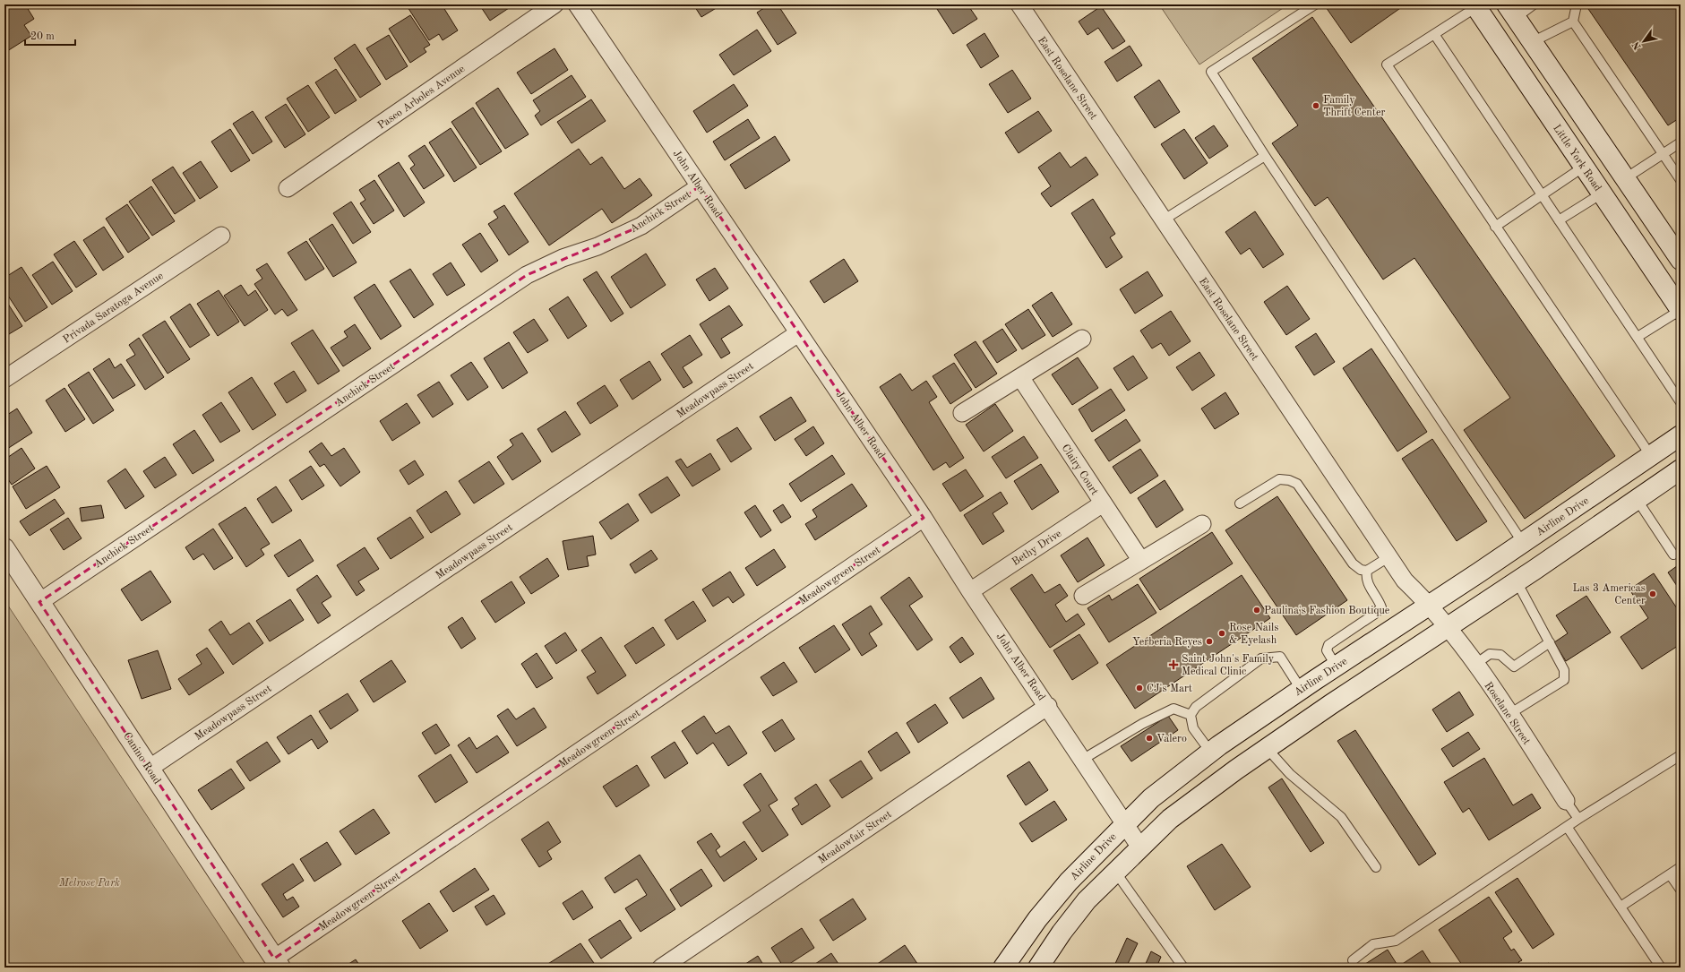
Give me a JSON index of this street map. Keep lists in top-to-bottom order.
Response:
{
  "streets": {
    "main road": ["Little York Road", "Airline Drive", "Canino Road"],
    "street": [
      "East Roselane Street",
      "Paseo Arboles Avenue",
      "John Alber Road",
      "Anchick Street",
      "Privada Saratoga Avenue",
      "Meadowpass Street",
      "Clairy Court",
      "Bethy Drive",
      "Meadowgreen Street",
      "Roselane Street",
      "Meadowfair Street"
    ]
  },
  "crossings": [
    ["East Roselane Street", "Airline Drive"],
    ["East Roselane Street", "Roselane Street"],
    ["John Alber Road", "Anchick Street"],
    ["John Alber Road", "Meadowpass Street"],
    ["John Alber Road", "Airline Drive"],
    ["John Alber Road", "Bethy Drive"],
    ["John Alber Road", "Meadowgreen Street"],
    ["John Alber Road", "Meadowfair Street"],
    ["Anchick Street", "Canino Road"],
    ["Meadowpass Street", "Canino Road"],
    ["Clairy Court", "Bethy Drive"],
    ["Meadowgreen Street", "Canino Road"]
  ],
  "parks": ["Melrose Park"],
  "places": {
    "other": [
      "Family Thrift Center",
      "Las 3 Americas Center",
      "Paulina's Fashion Boutique",
      "Rose Nails & Eyelash",
      "Yerberia Reyes",
      "CJ's Mart",
      "Valero"
    ],
    "health": ["Saint John's Family Medical Clinic"]
  },
  "scale_bar": "20 m",
  "north": "bottom left"
}
